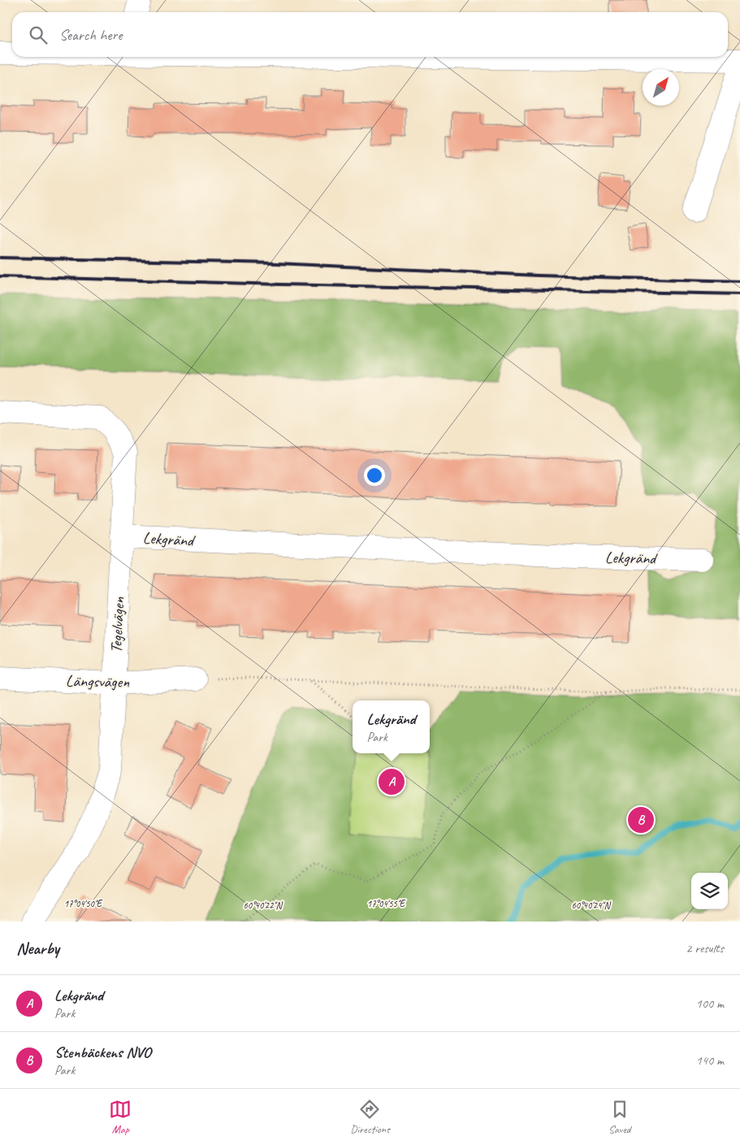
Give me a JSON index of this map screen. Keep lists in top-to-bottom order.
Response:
{
  "streets": {
    "street": ["Lekgränd", "Tegelvägen", "Längsvägen"]
  },
  "crossings": [
    ["Lekgränd", "Tegelvägen"],
    ["Tegelvägen", "Längsvägen"]
  ],
  "north": "top right",
  "page": {
    "search": "Search here",
    "popup": ["Lekgränd", "Park"],
    "pins": ["A", "B"],
    "heading": ["Nearby", "2 results"],
    "list": [
      {
        "mark": "A",
        "name": "Lekgränd",
        "note": "Park",
        "value": "100 m"
      },
      {
        "mark": "B",
        "name": "Stenbäckens NVO",
        "note": "Park",
        "value": "140 m"
      }
    ],
    "nav": ["Map", "Directions", "Saved"]
  },
  "coordinates": [
    "17°04'50\"E",
    "17°04'55\"E",
    "60°40'22\"N",
    "60°40'24\"N"
  ]
}
